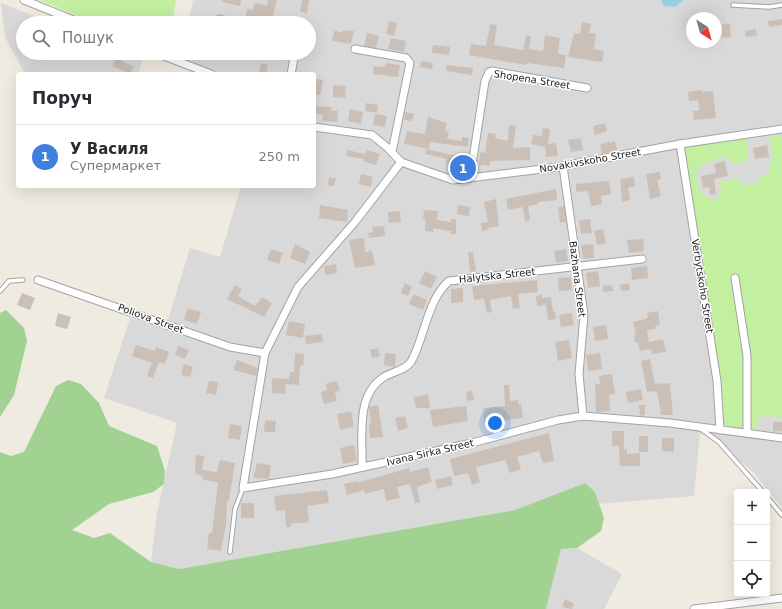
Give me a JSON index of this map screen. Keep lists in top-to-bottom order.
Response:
{
  "streets": {
    "street": [
      "Shopena Street",
      "Novakivskoho Street",
      "Halytska Street",
      "Bazhana Street",
      "Verbytskoho Street",
      "Poliova Street",
      "Ivana Sirka Street"
    ]
  },
  "crossings": [
    ["Shopena Street", "Novakivskoho Street"],
    ["Novakivskoho Street", "Bazhana Street"],
    ["Novakivskoho Street", "Verbytskoho Street"],
    ["Halytska Street", "Bazhana Street"],
    ["Halytska Street", "Ivana Sirka Street"],
    ["Bazhana Street", "Ivana Sirka Street"],
    ["Verbytskoho Street", "Ivana Sirka Street"]
  ],
  "north": "bottom right",
  "page": {
    "search": "Пошук",
    "heading": "Поруч",
    "list": [
      {
        "mark": "1",
        "name": "У Василя",
        "note": "Супермаркет",
        "value": "250 m"
      }
    ],
    "pins": "1",
    "map_buttons": ["+", "−"]
  }
}
